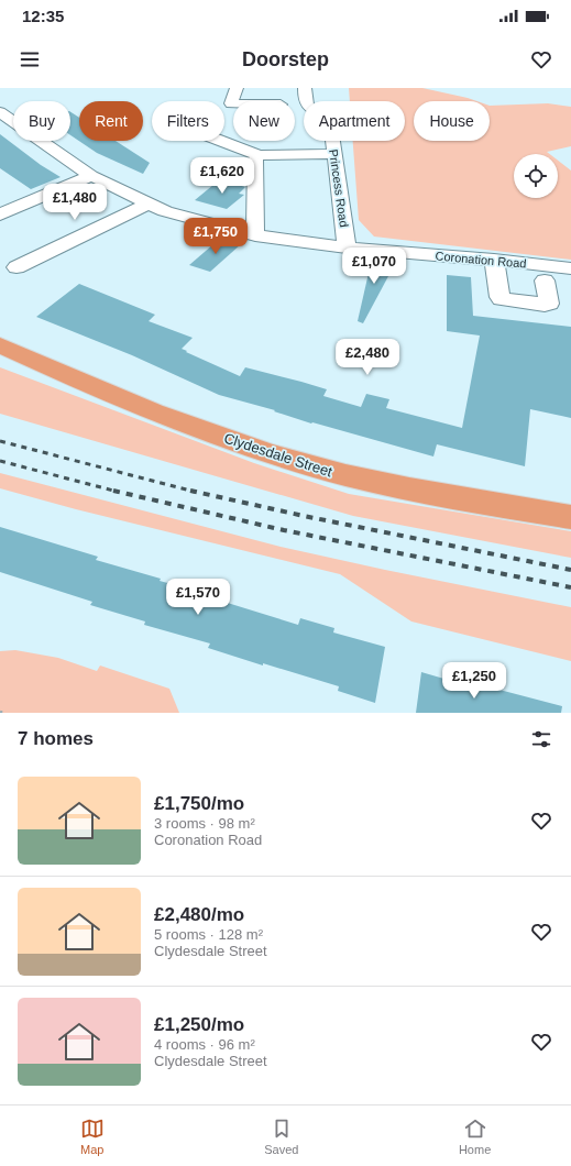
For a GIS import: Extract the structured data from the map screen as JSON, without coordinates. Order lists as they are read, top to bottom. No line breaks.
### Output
{"streets":{"main road":["Clydesdale Street"],"street":["Princess Road","Coronation Road"]},"crossings":[["Princess Road","Coronation Road"]],"page":{"status":"12:35","header":"Doorstep","chip":["Buy","Rent","Filters","New","Apartment","House"],"price":["£1,620","£1,480","£1,750","£1,070","£2,480","£1,570","£1,250"],"heading":"7 homes","list":[{"name":"£1,750/mo","note":"3 rooms · 98 m² · Coronation Road"},{"name":"£2,480/mo","note":"5 rooms · 128 m² · Clydesdale Street"},{"name":"£1,250/mo","note":"4 rooms · 96 m² · Clydesdale Street"}],"tabs":["Map","Saved","Home"]}}
